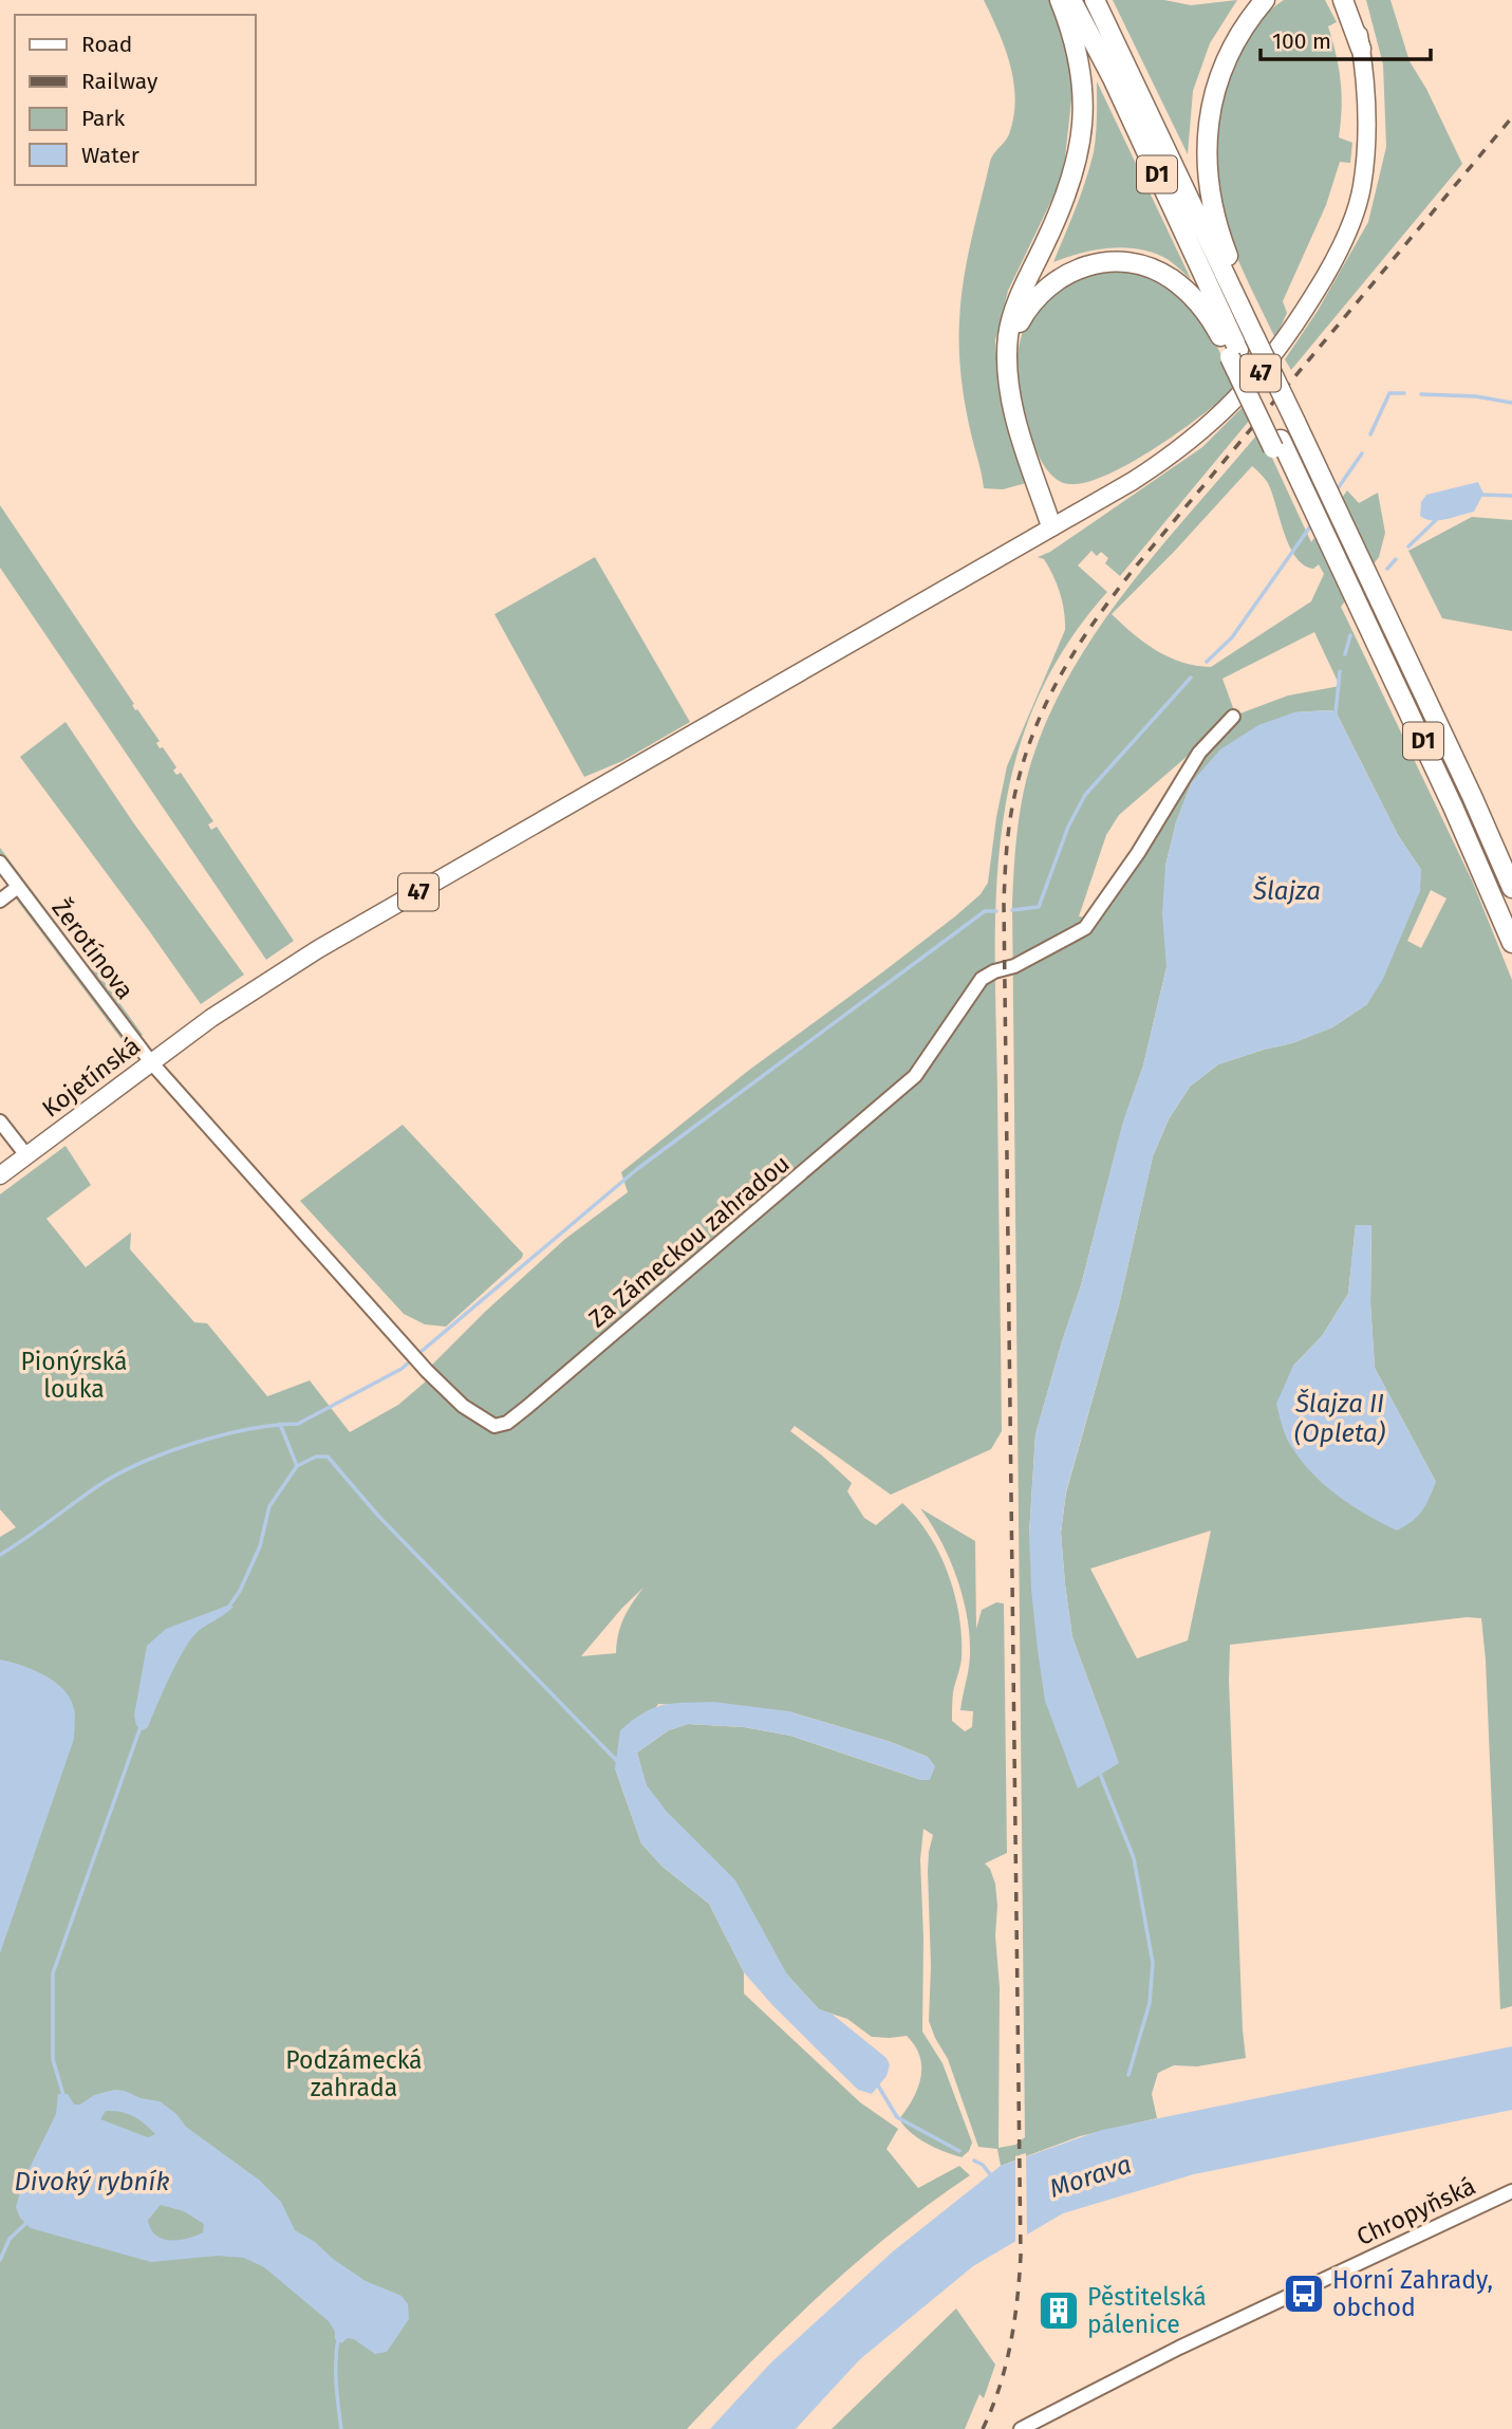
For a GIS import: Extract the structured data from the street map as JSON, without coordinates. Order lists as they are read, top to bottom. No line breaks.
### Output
{"streets":{"highway":["D1"],"main road":["47","Kojetínská"],"street":["Žerotínova","Za Zámeckou zahradou","Chropyňská"]},"crossings":[["47","Kojetínská"],["Žerotínova","Kojetínská"],["Žerotínova","Za Zámeckou zahradou"],["Kojetínská","Za Zámeckou zahradou"]],"water":["Šlajza","Šlajza II (Opleta)","Morava","Divoký rybník"],"parks":["Pionýrská louka","Podzámecká zahrada"],"places":{"bus stop":["Horní Zahrady, obchod"],"building":["Pěstitelská pálenice"]},"legend":["Road","Railway","Park","Water"],"scale_bar":"100 m"}
